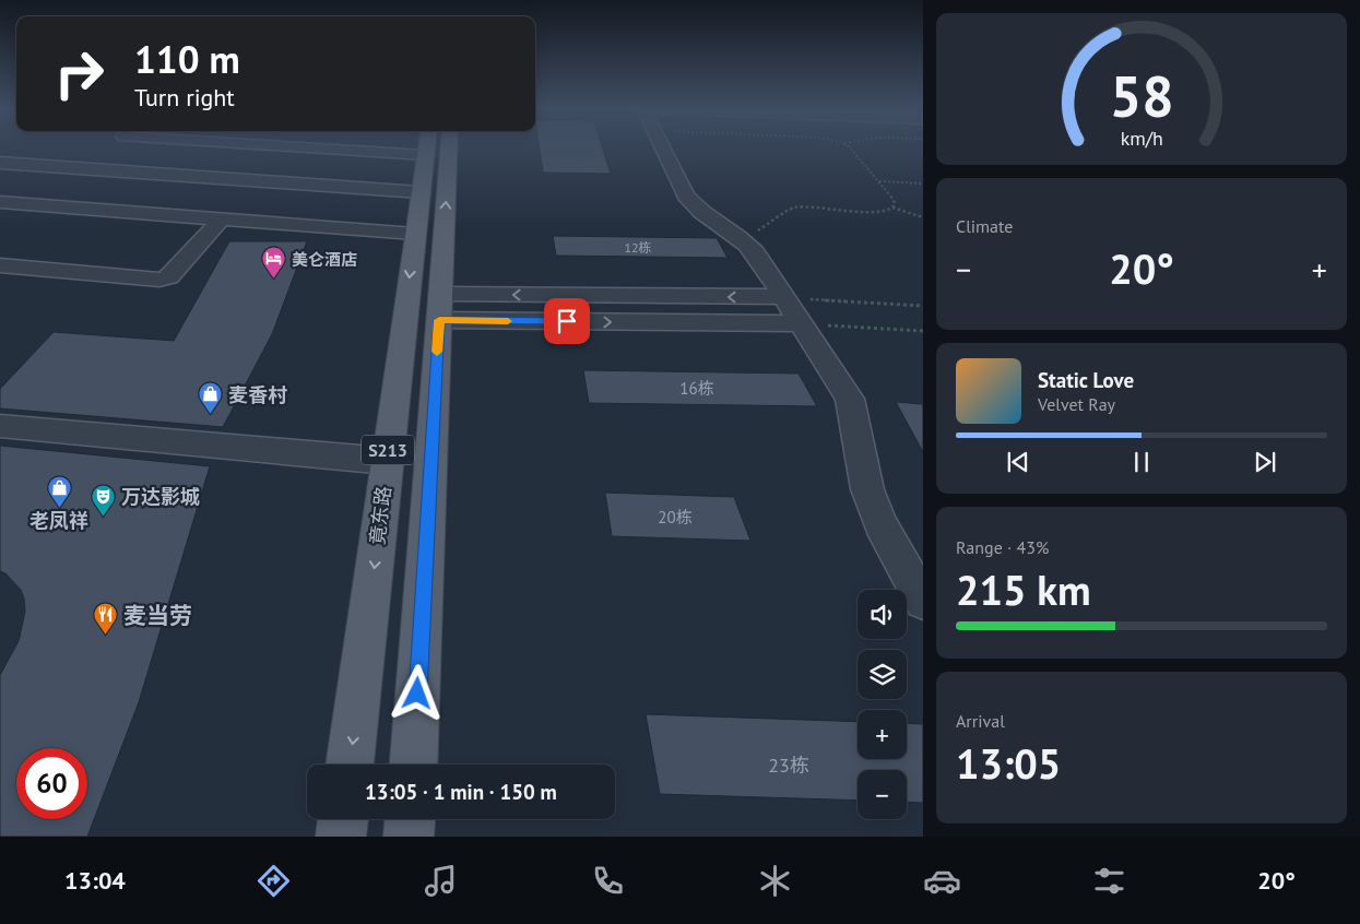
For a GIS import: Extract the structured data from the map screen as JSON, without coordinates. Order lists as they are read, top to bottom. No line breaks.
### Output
{"streets":{"main road":["S213","竟东路"]},"places":{"hotel":["美仑酒店"],"shop":["麦香村","老凤祥"],"theatre":["万达影城"],"restaurant":["麦当劳"]},"house_numbers":["12栋","16栋","20栋","23栋"],"page":{"turn":["110 m","Turn right"],"tile":["Climate",["Range · 43%","215 km"],["Arrival","13:05"]],"heat":["−","20°","+"],"song":["Static Love","Velvet Ray"],"map_buttons":["+","−"],"limit":"60","trip":"13:05 · 1 min · 150 m","tabs":["13:04","20°"],"gauge":["58","km/h"]}}
